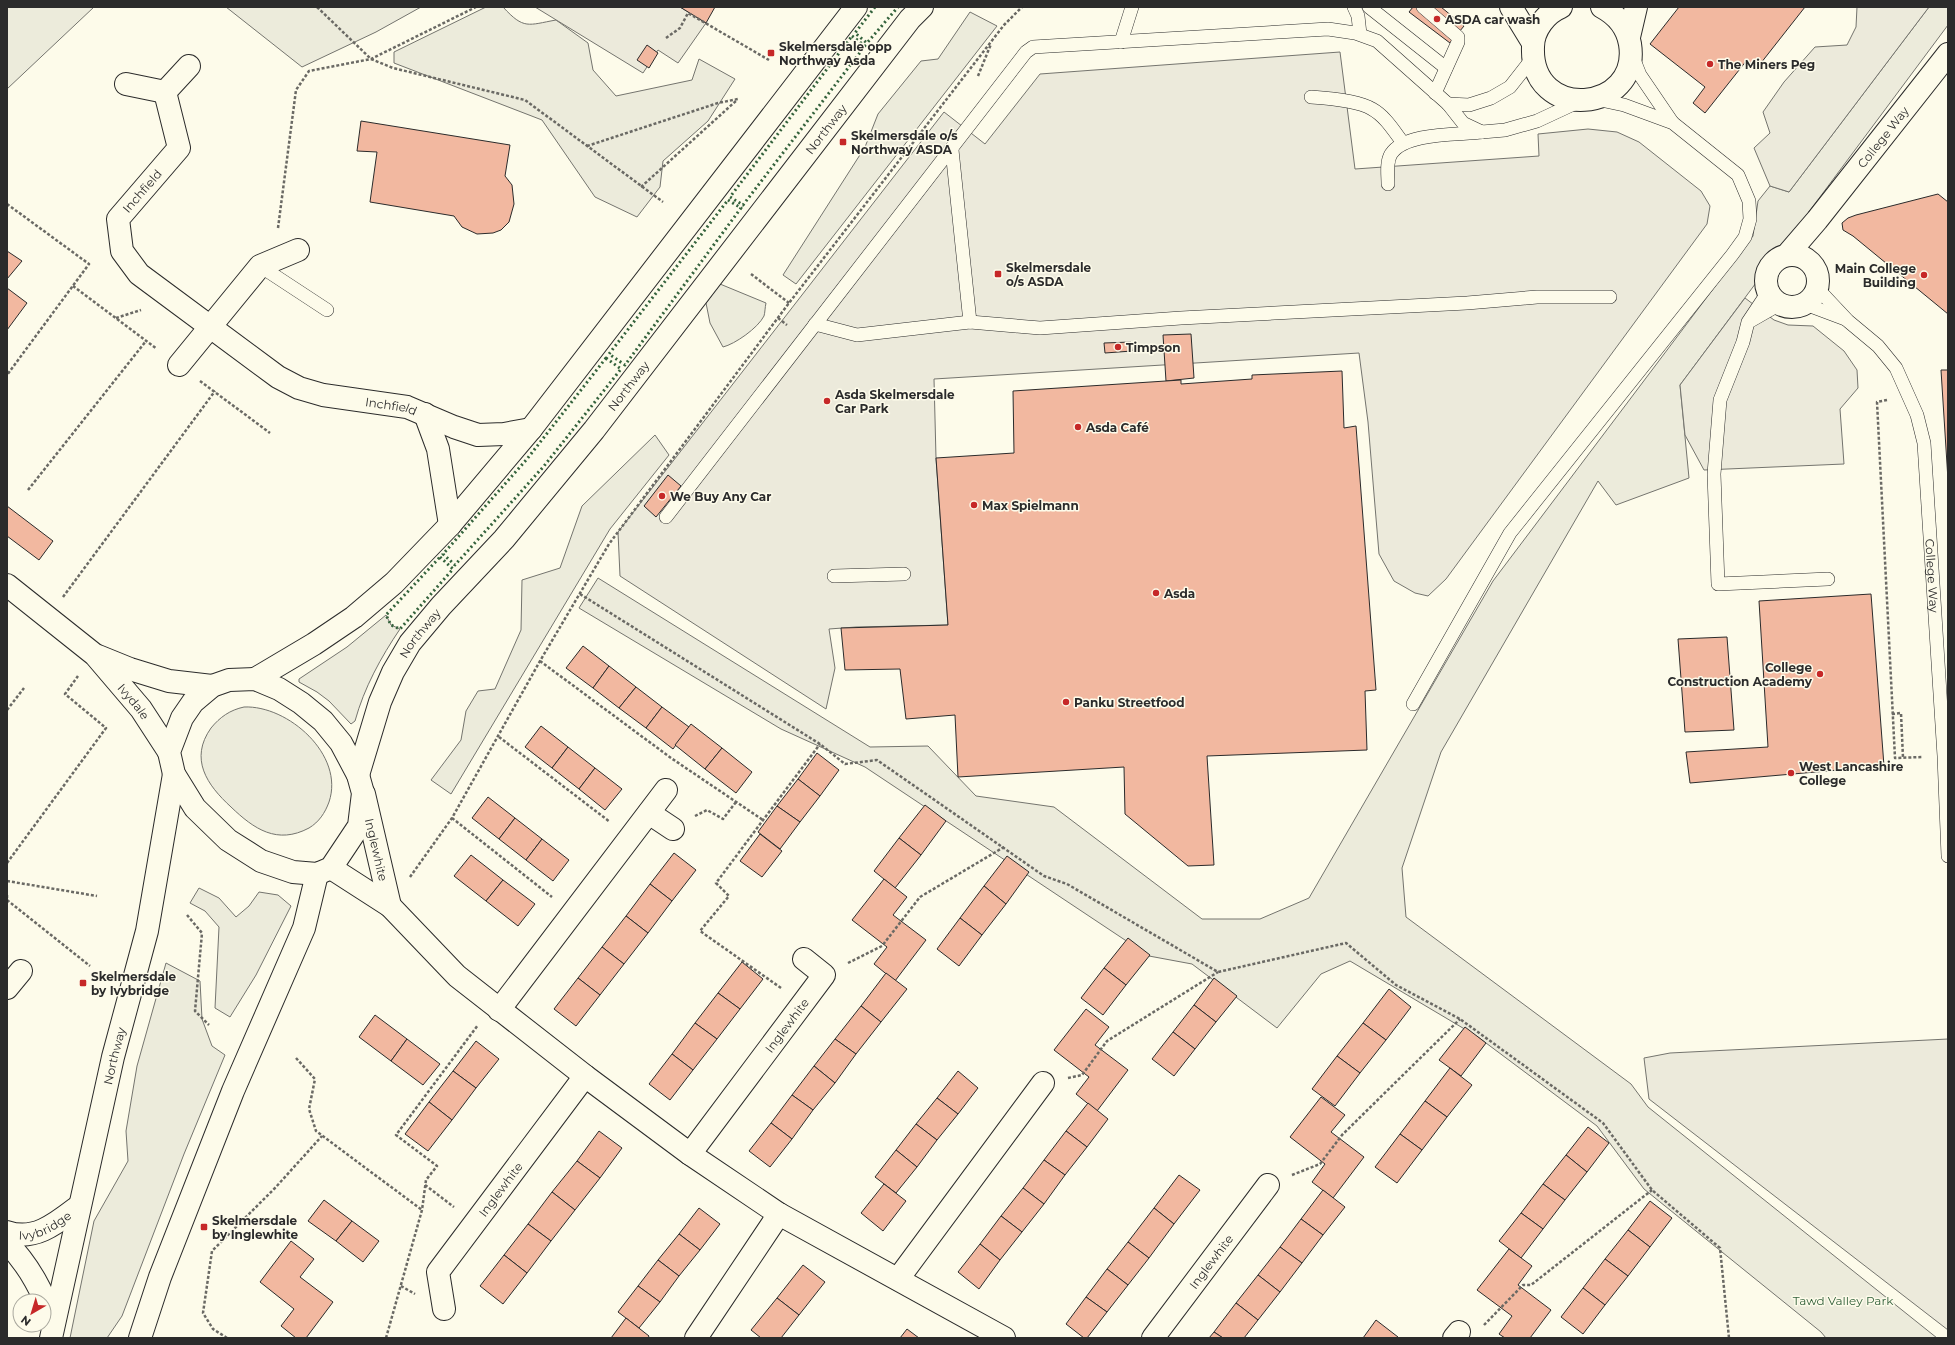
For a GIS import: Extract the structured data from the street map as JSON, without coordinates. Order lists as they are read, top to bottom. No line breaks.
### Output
{"streets":{"street":["Northway","College Way","Inchfield","Ivydale","Inglewhite","Ivybridge"]},"crossings":[["Northway","Inglewhite"],["Northway","Ivybridge"]],"parks":["Tawd Valley Park"],"places":{"other":["ASDA car wash","The Miners Peg","Main College Building","Timpson","Asda Skelmersdale Car Park","Asda Café","We Buy Any Car","Max Spielmann","Asda","College Construction Academy","Panku Streetfood","West Lancashire College"],"transit":["Skelmersdale opp Northway Asda","Skelmersdale o/s Northway ASDA","Skelmersdale o/s ASDA","Skelmersdale by Ivybridge","Skelmersdale by Inglewhite"]},"north":"bottom left"}
